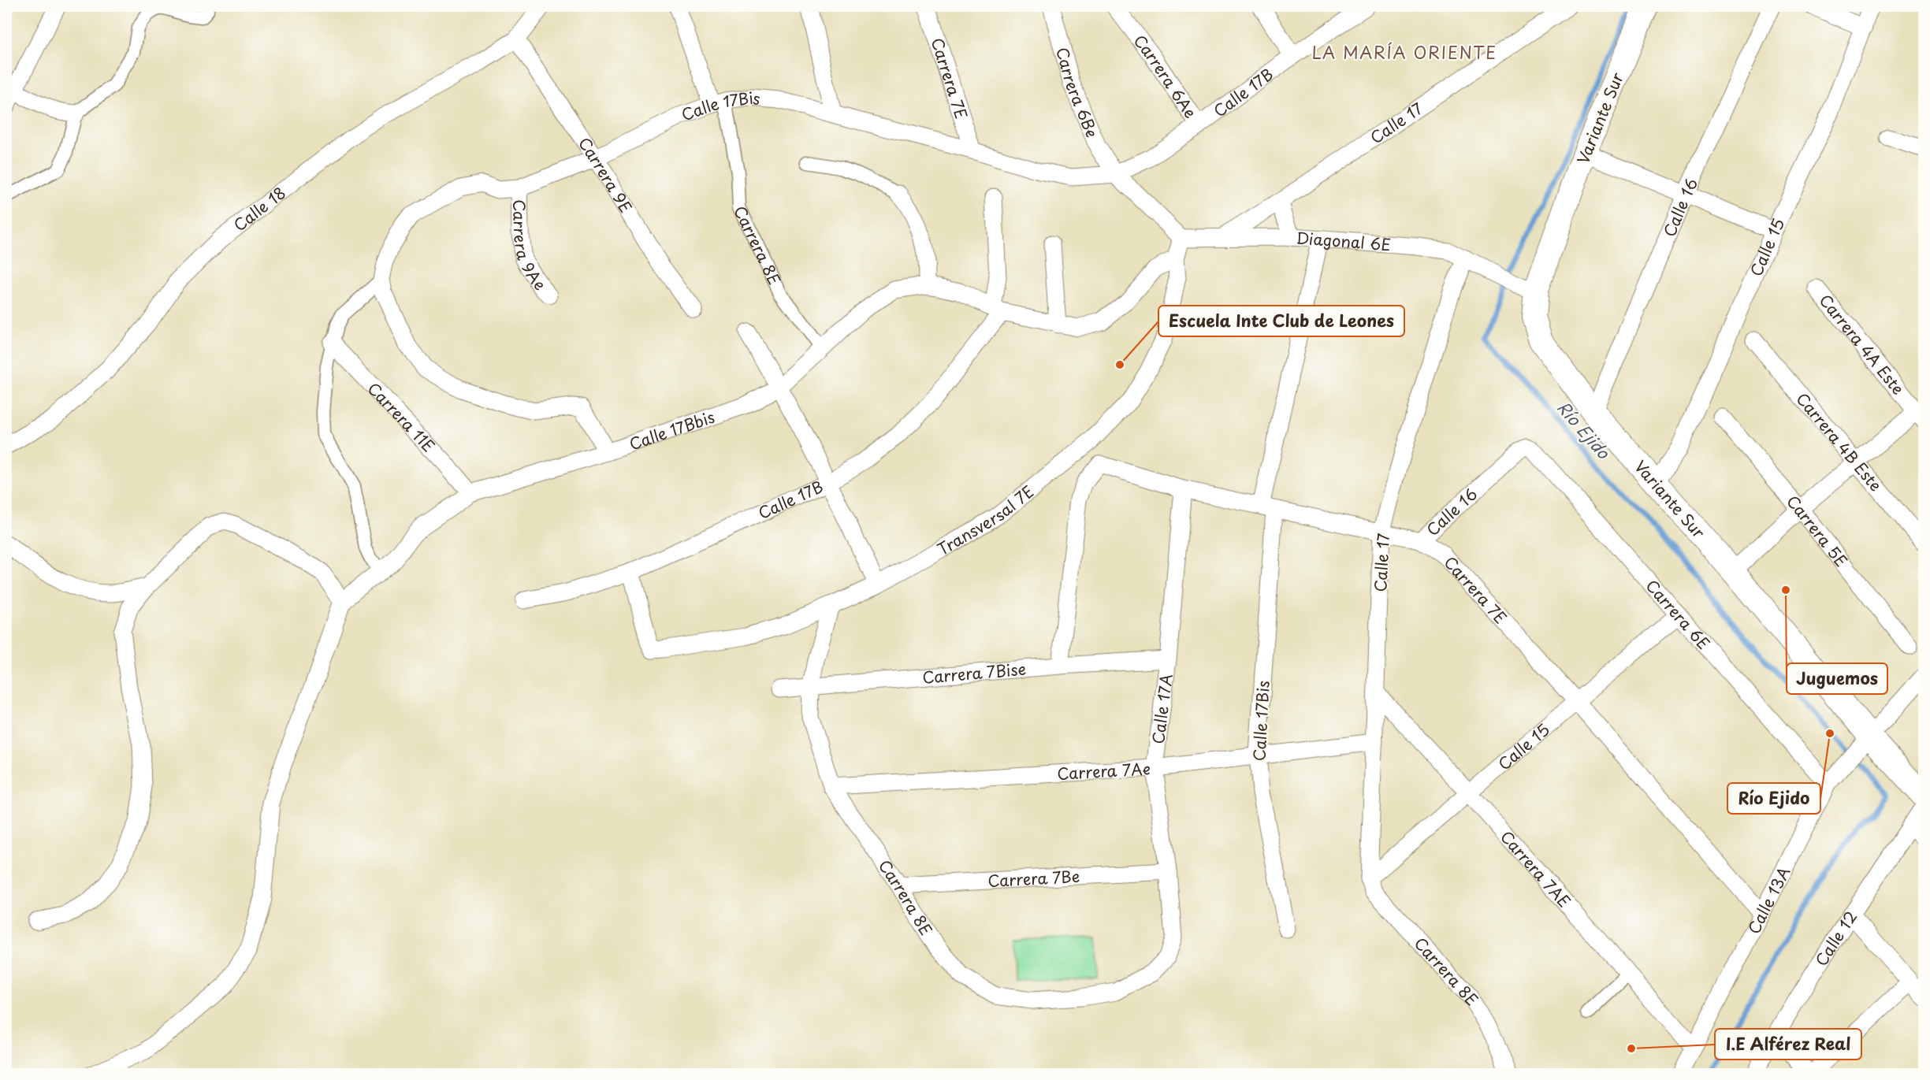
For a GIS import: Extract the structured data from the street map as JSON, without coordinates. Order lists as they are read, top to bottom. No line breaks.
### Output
{"streets":{"main road":["Variante Sur"],"street":["Carrera 6Ae","Carrera 7E","Carrera 6Be","Calle 17B","Calle 17Bis","Calle 17","Carrera 9E","Calle 16","Calle 18","Diagonal 6E","Carrera 9Ae","Carrera 8E","Calle 15","Carrera 4A Este","Carrera 11E","Calle 17Bbis","Carrera 4B Este","Transversal 7E","Carrera 5E","Carrera 6E","Carrera 7Bise","Calle 17A","Carrera 7Ae","Carrera 7AE","Carrera 7Be","Calle 13A","Calle 12"]},"crossings":[["Carrera 6Ae","Calle 17B"],["Carrera 7E","Calle 17Bis"],["Carrera 7E","Calle 17"],["Carrera 7E","Calle 16"],["Carrera 7E","Calle 15"],["Carrera 7E","Calle 17A"],["Carrera 7E","Calle 13A"],["Carrera 6Be","Calle 17B"],["Carrera 6Be","Calle 17Bis"],["Carrera 6Be","Diagonal 6E"],["Carrera 6Be","Transversal 7E"],["Calle 17B","Calle 17Bis"],["Calle 17B","Calle 17Bbis"],["Calle 17B","Transversal 7E"],["Calle 17Bis","Carrera 9E"],["Calle 17Bis","Diagonal 6E"],["Calle 17Bis","Carrera 9Ae"],["Calle 17Bis","Carrera 8E"],["Calle 17Bis","Carrera 7Ae"],["Variante Sur","Calle 16"],["Variante Sur","Diagonal 6E"],["Variante Sur","Calle 15"],["Variante Sur","Calle 13A"],["Calle 17","Diagonal 6E"],["Calle 17","Carrera 8E"],["Calle 17","Calle 15"],["Calle 17","Carrera 7Ae"],["Calle 17","Carrera 7AE"],["Carrera 9E","Calle 18"],["Calle 16","Carrera 6E"],["Diagonal 6E","Transversal 7E"],["Carrera 8E","Calle 15"],["Carrera 8E","Calle 17Bbis"],["Carrera 8E","Transversal 7E"],["Carrera 8E","Carrera 7Bise"],["Carrera 8E","Calle 17A"],["Carrera 8E","Carrera 7Ae"],["Carrera 8E","Carrera 7Be"],["Calle 15","Carrera 6E"],["Calle 15","Carrera 7AE"],["Carrera 11E","Calle 17Bbis"],["Calle 17Bbis","Transversal 7E"],["Carrera 6E","Calle 13A"],["Carrera 7Bise","Calle 17A"],["Calle 17A","Carrera 7Ae"],["Calle 17A","Carrera 7Be"],["Carrera 7AE","Calle 13A"]],"districts":["LA MARÍA ORIENTE"],"water":["Río Ejido"],"places":["Escuela Inte Club de Leones","Juguemos","Río Ejido","I.E Alférez Real"]}
